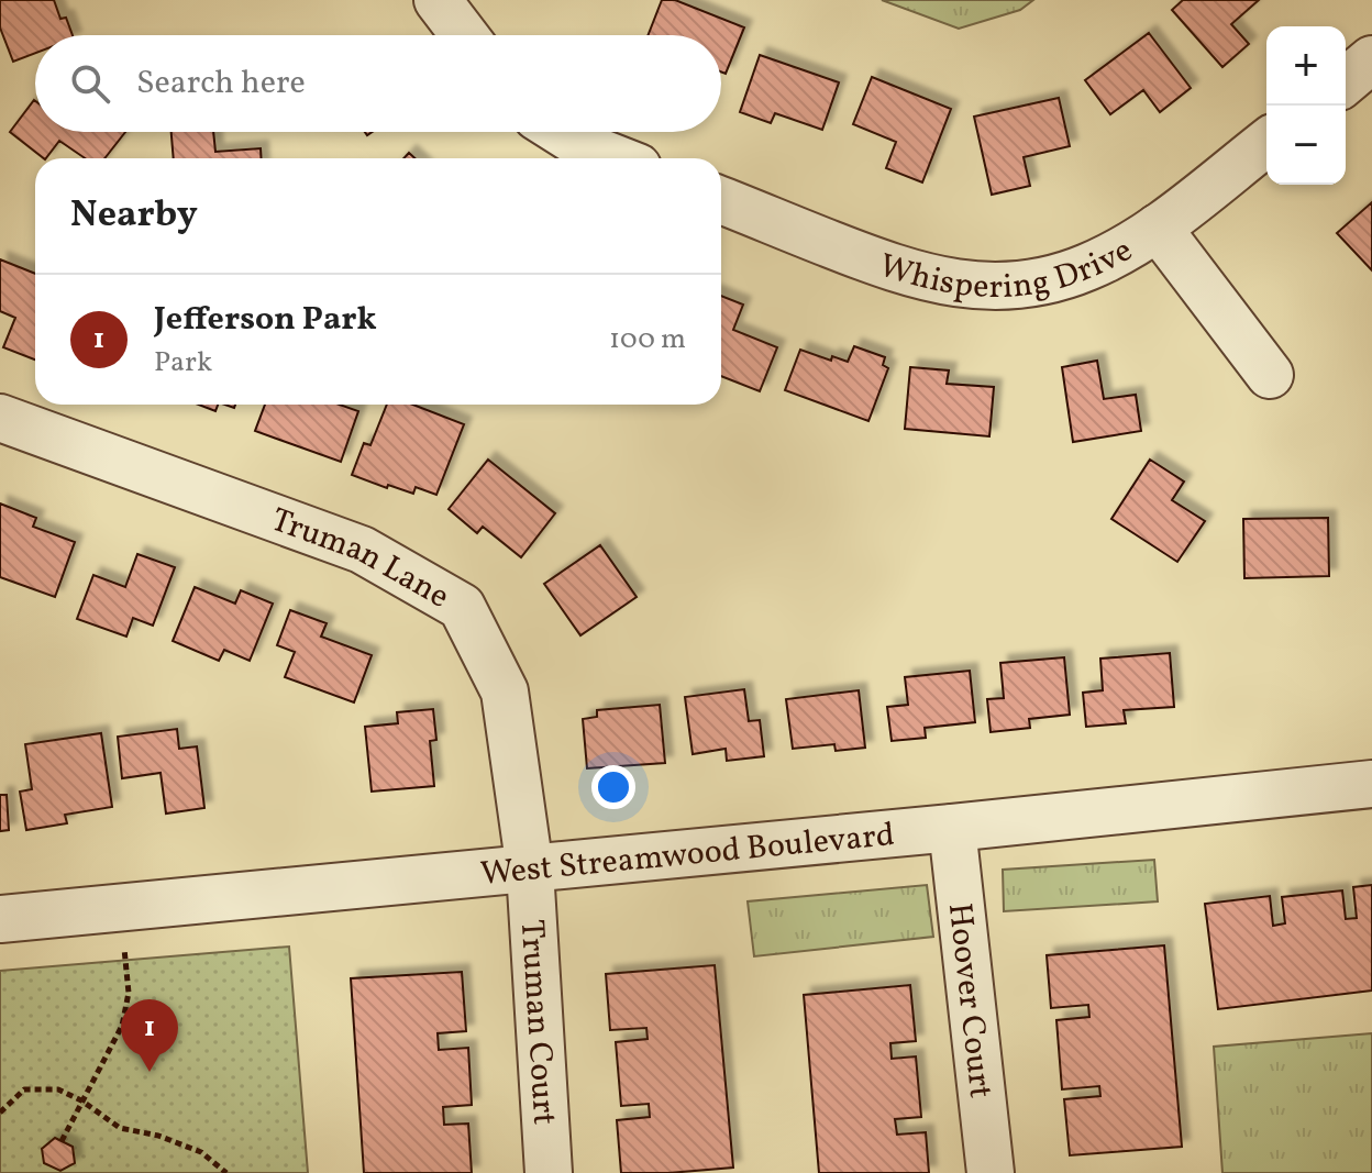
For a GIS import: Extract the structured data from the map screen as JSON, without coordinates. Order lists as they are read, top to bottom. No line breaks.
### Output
{"streets":{"street":["Whispering Drive","Truman Lane","West Streamwood Boulevard","Hoover Court","Truman Court"]},"crossings":[["Truman Lane","West Streamwood Boulevard"],["Truman Lane","Truman Court"],["West Streamwood Boulevard","Hoover Court"],["West Streamwood Boulevard","Truman Court"]],"page":{"map_buttons":["+","−"],"search":"Search here","heading":"Nearby","list":[{"mark":"1","name":"Jefferson Park","note":"Park","value":"100 m"}],"pins":"1"}}
